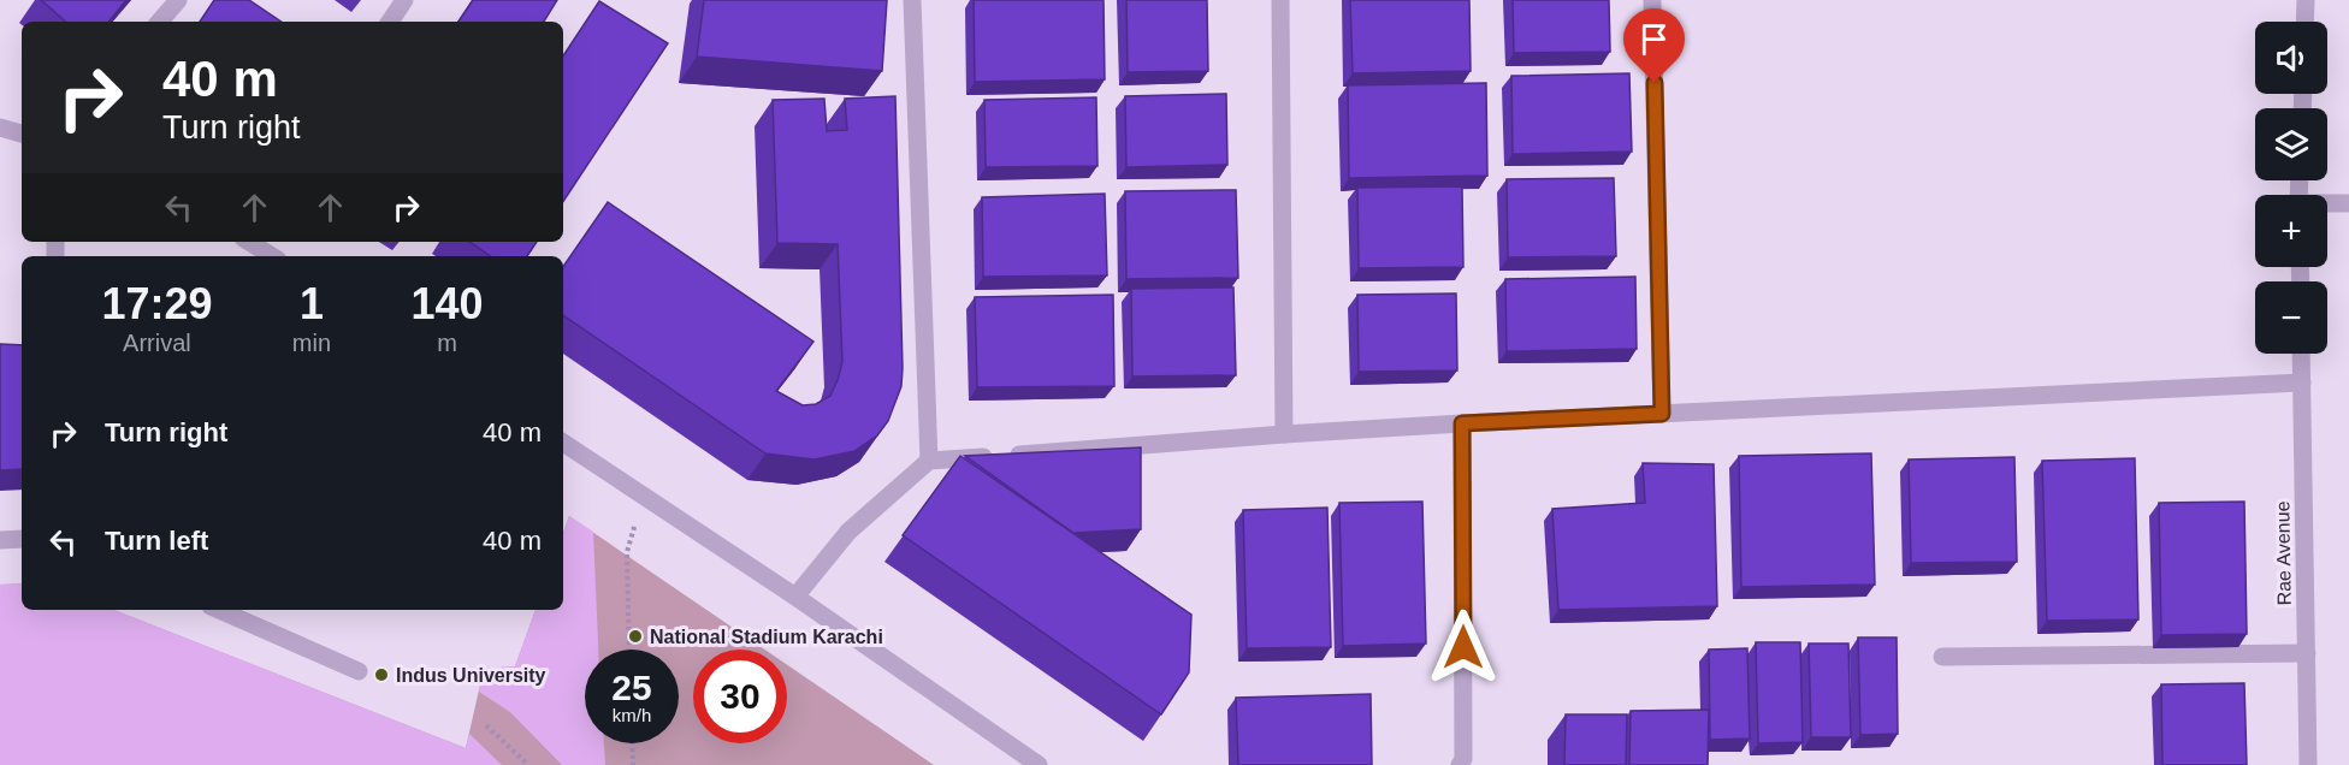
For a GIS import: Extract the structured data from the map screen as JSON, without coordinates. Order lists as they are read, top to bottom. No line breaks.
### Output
{"streets":{"street":["Rae Avenue"]},"places":["National Stadium Karachi","Indus University"],"page":{"map_buttons":["+","−"],"turn":["40 m","Turn right"],"eta":["17:29","Arrival","1","min","140","m"],"list":[{"name":"Turn right","value":"40 m"},{"name":"Turn left","value":"40 m"}],"speed":"25 km/h","limit":"30"}}
